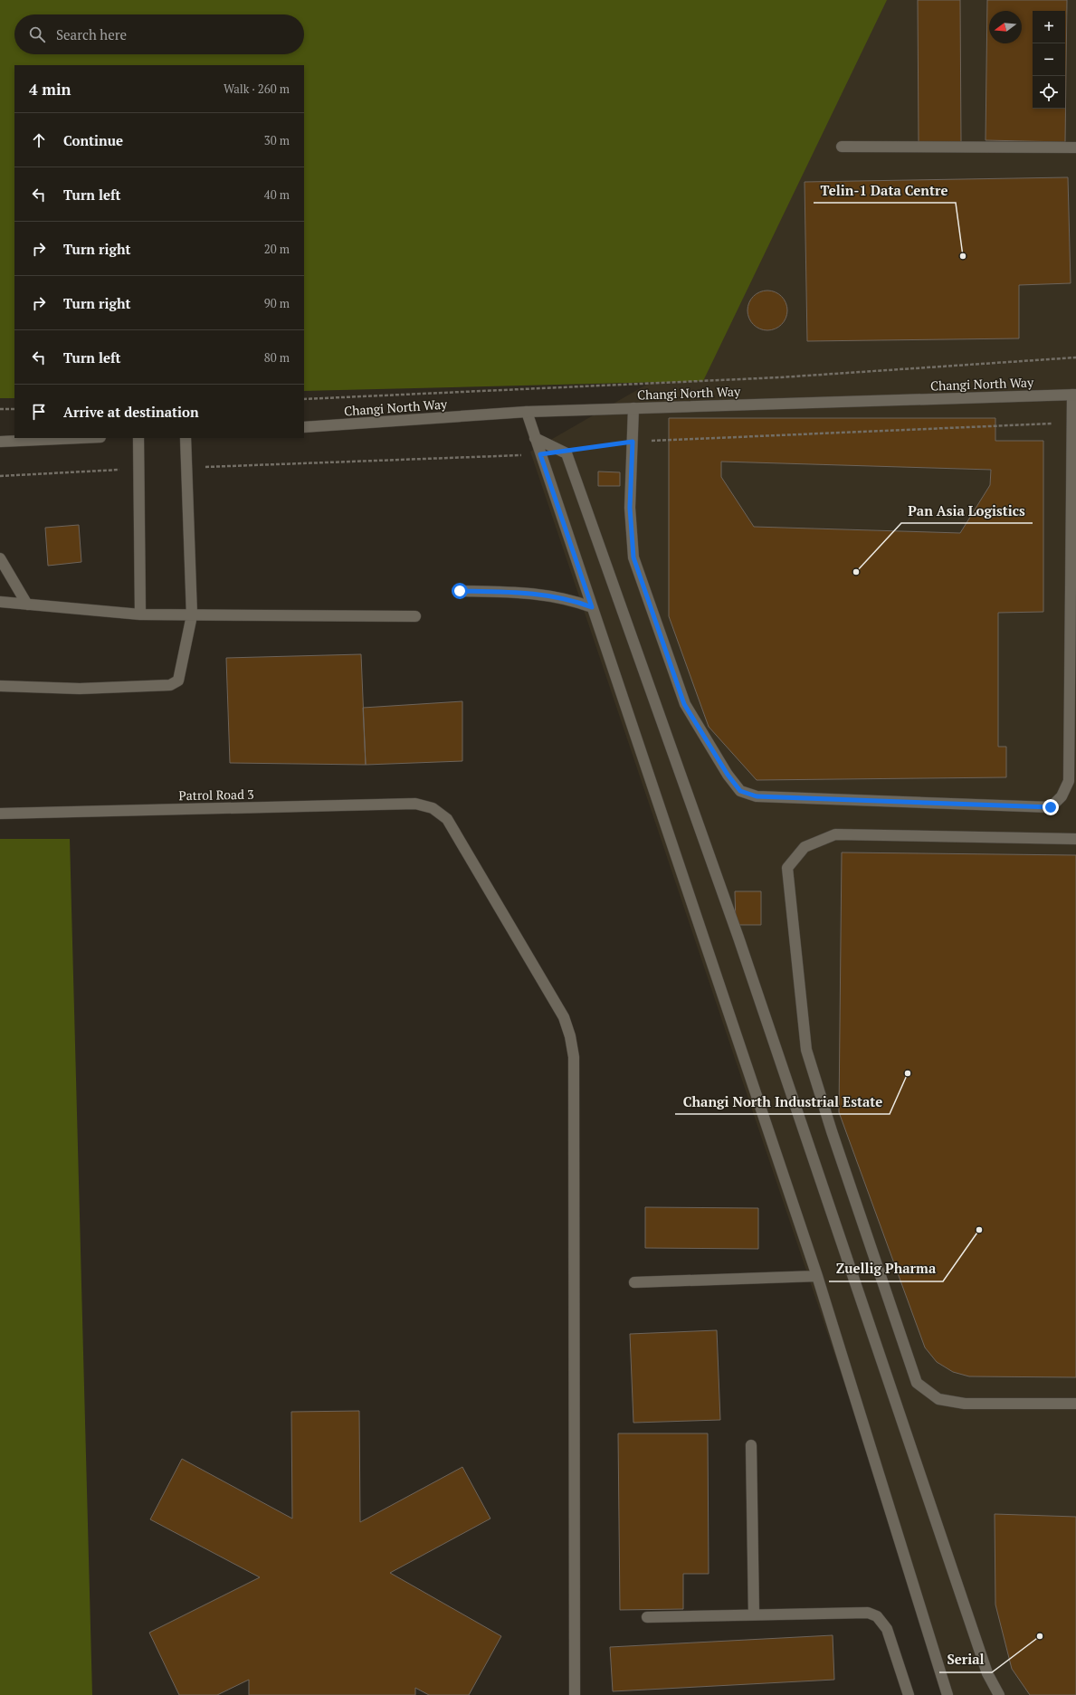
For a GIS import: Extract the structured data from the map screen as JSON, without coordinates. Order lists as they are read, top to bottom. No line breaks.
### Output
{"streets":{"street":["Changi North Way","Patrol Road 3"]},"places":["Telin-1 Data Centre","Pan Asia Logistics","Changi North Industrial Estate","Zuellig Pharma","Serial"],"north":"left","page":{"map_buttons":["+","−"],"search":"Search here","heading":["4 min","Walk · 260 m"],"list":[["Continue","30 m"],["Turn left","40 m"],["Turn right","20 m"],["Turn right","90 m"],["Turn left","80 m"],"Arrive at destination"]}}
